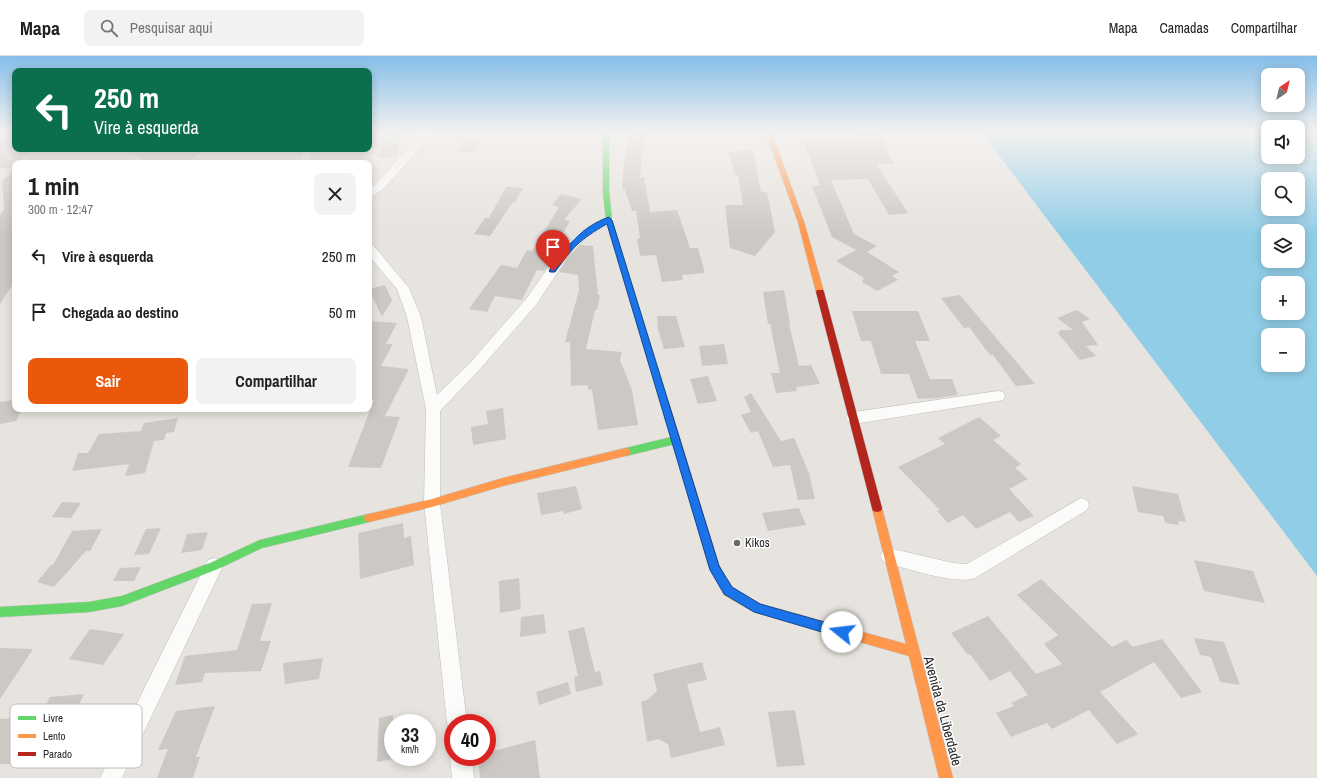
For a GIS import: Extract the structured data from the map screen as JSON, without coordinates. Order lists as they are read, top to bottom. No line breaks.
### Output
{"streets":{"street":["Avenida da Liberdade"]},"places":["Kikos"],"legend":["Livre","Lento","Parado"],"north":"top right","page":{"header":"Mapa","search":"Pesquisar aqui","nav":["Mapa","Camadas","Compartilhar"],"map_buttons":["+","−"],"turn":["250 m","Vire à esquerda"],"heading":["1 min","300 m · 12:47"],"list":[{"name":"Vire à esquerda","value":"250 m"},{"name":"Chegada ao destino","value":"50 m"}],"buttons":["Sair","Compartilhar"],"speed":"33 km/h","limit":"40"}}
